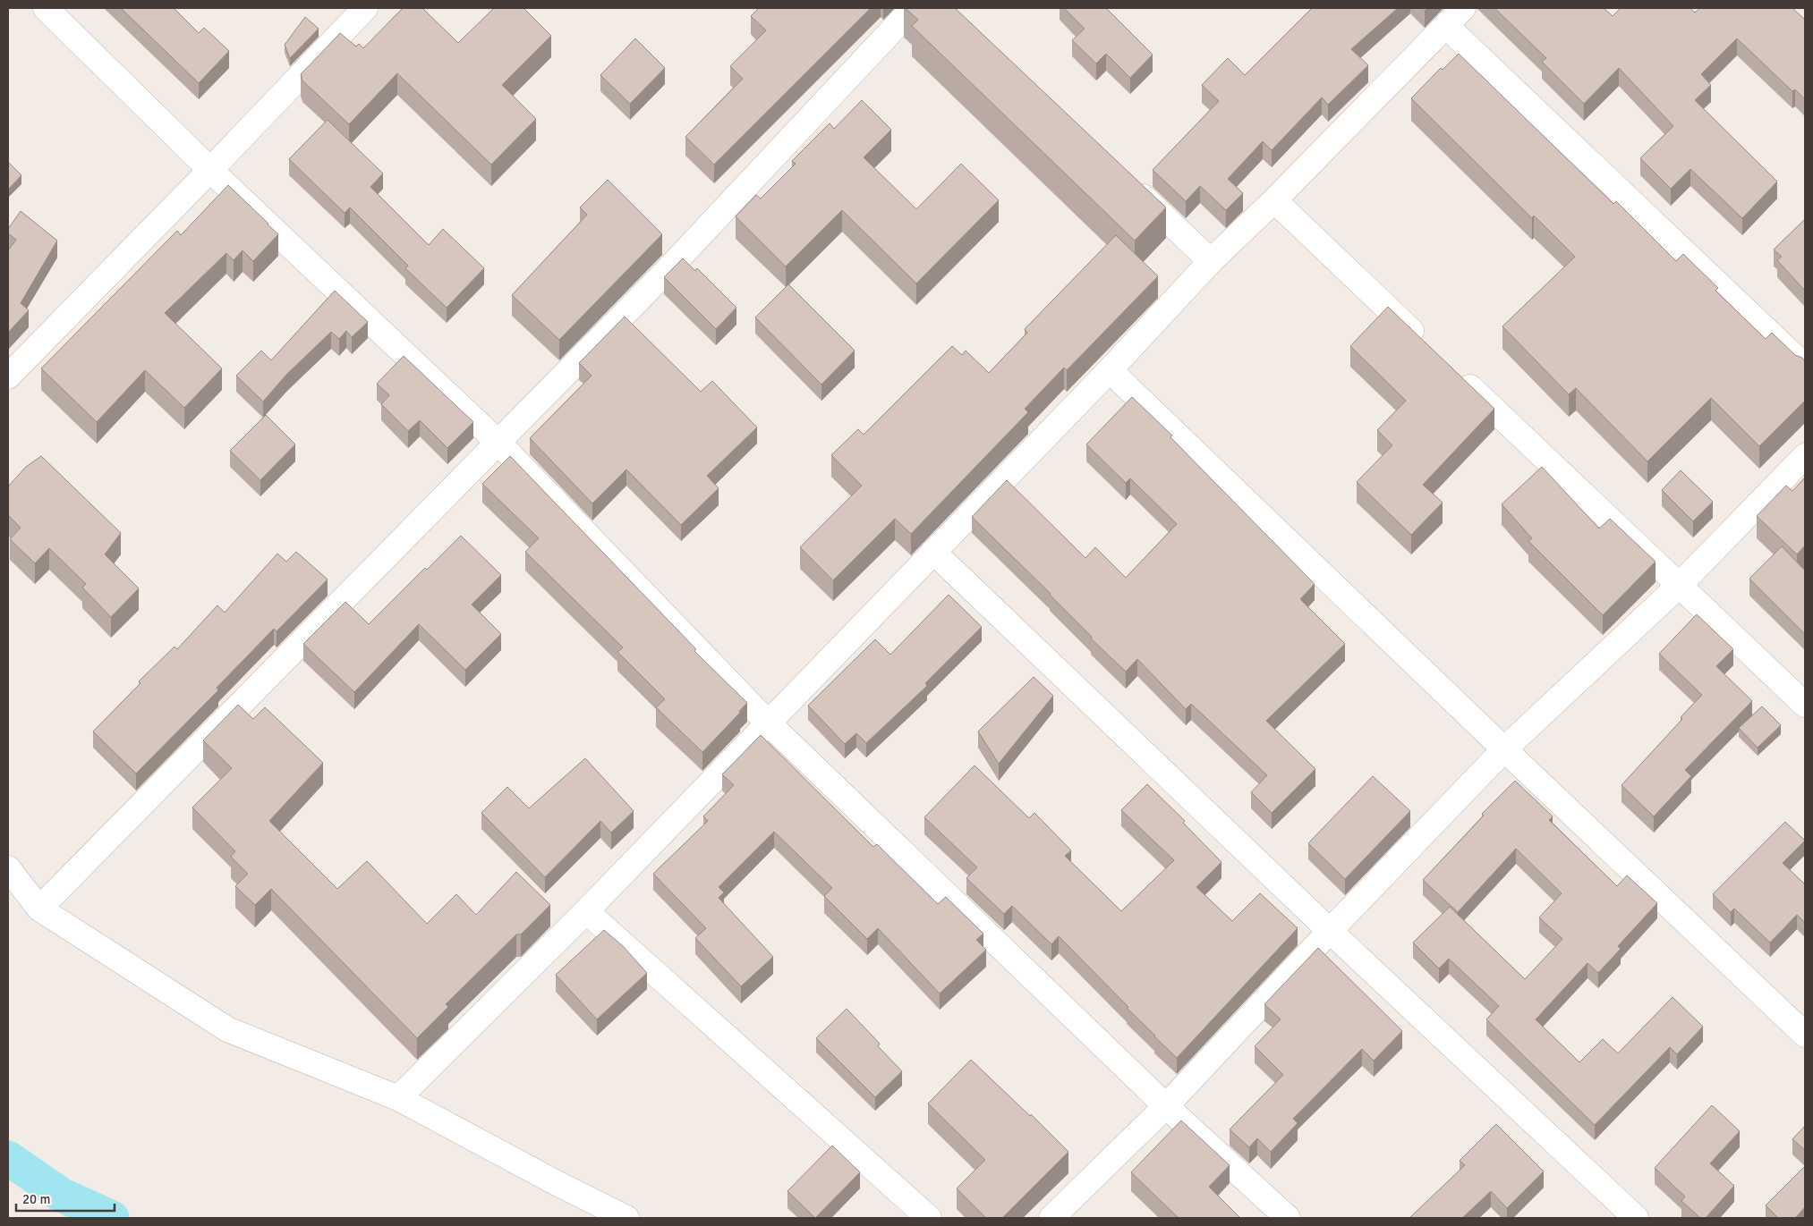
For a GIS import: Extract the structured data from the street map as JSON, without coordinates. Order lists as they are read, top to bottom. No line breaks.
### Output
{"scale_bar":"20 m"}
